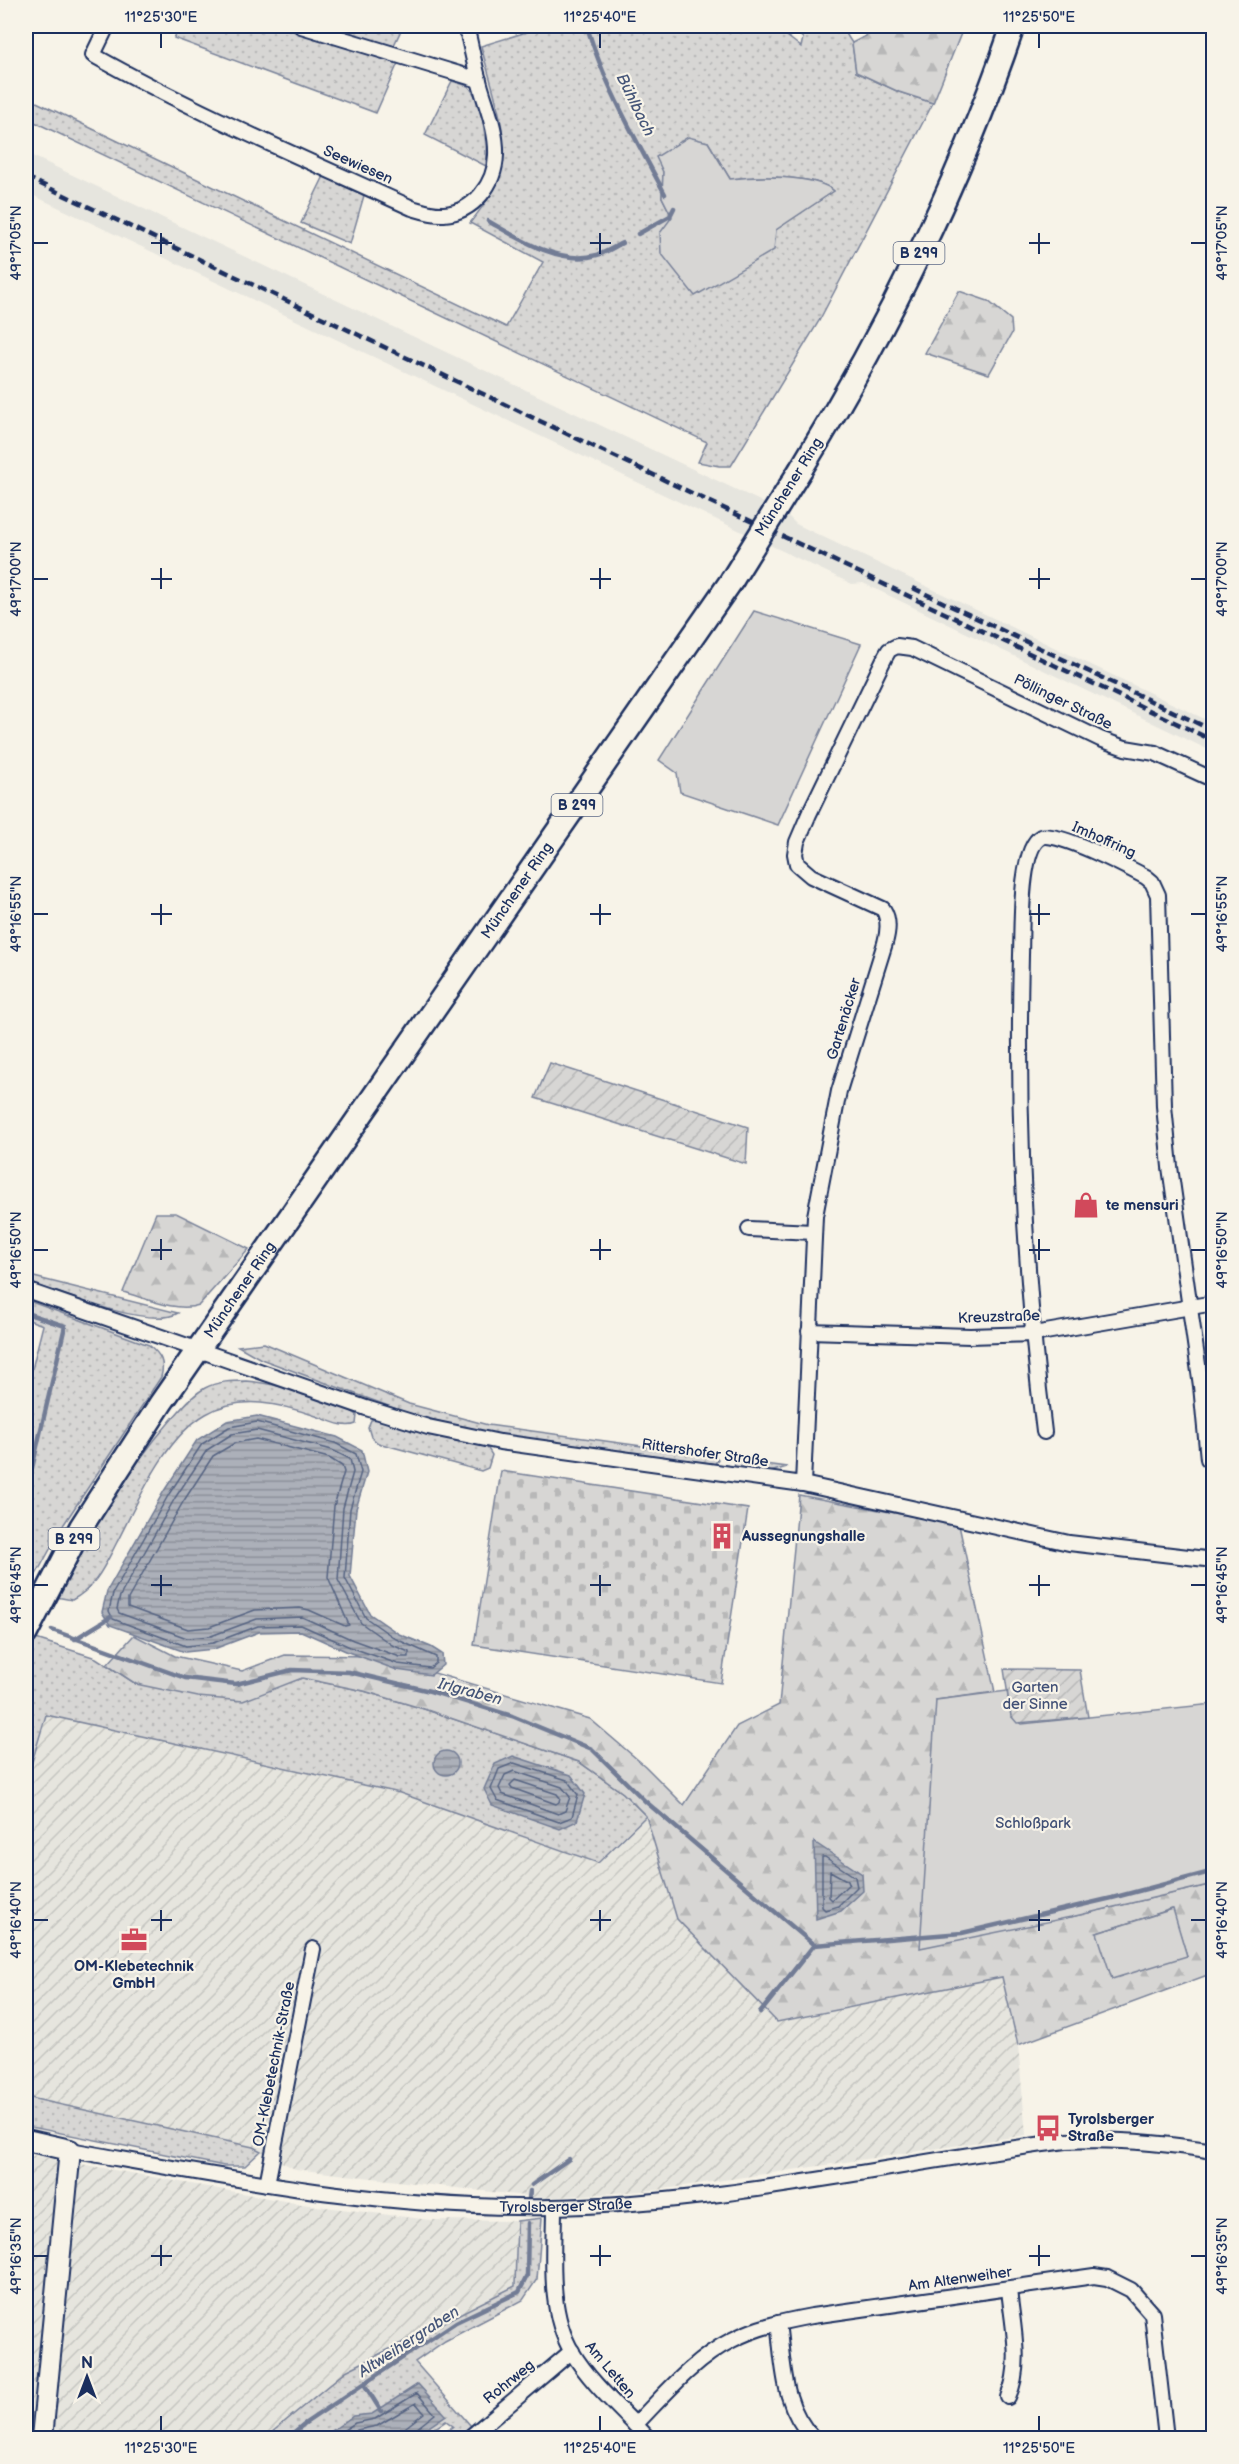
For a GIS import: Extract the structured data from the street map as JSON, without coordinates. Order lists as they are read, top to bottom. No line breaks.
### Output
{"streets":{"main road":["B 299","Münchener Ring"],"street":["Seewiesen","Pöllinger Straße","Imhoffring","Gartenäcker","Kreuzstraße","Rittershofer Straße","OM-Klebetechnik-Straße","Tyrolsberger Straße","Am Altenweiher","Am Letten","Rohrweg"]},"crossings":[["Münchener Ring","Rittershofer Straße"],["Pöllinger Straße","Gartenäcker"],["Imhoffring","Kreuzstraße"],["Gartenäcker","Kreuzstraße"],["Gartenäcker","Rittershofer Straße"],["OM-Klebetechnik-Straße","Tyrolsberger Straße"],["Tyrolsberger Straße","Am Letten"],["Am Altenweiher","Am Letten"],["Am Letten","Rohrweg"]],"water":["Bühlbach","Irlgraben","Altweihergraben"],"parks":["Garten der Sinne","Schloßpark"],"places":{"shop":["te mensuri"],"building":["Aussegnungshalle"],"office":["OM-Klebetechnik GmbH"],"bus stop":["Tyrolsberger Straße"]},"north":"top","coordinates":["11°25'30\"E","11°25'40\"E","11°25'50\"E","49°17'05\"N","49°17'00\"N","49°16'55\"N","49°16'50\"N","49°16'45\"N","49°16'40\"N","49°16'35\"N"]}
